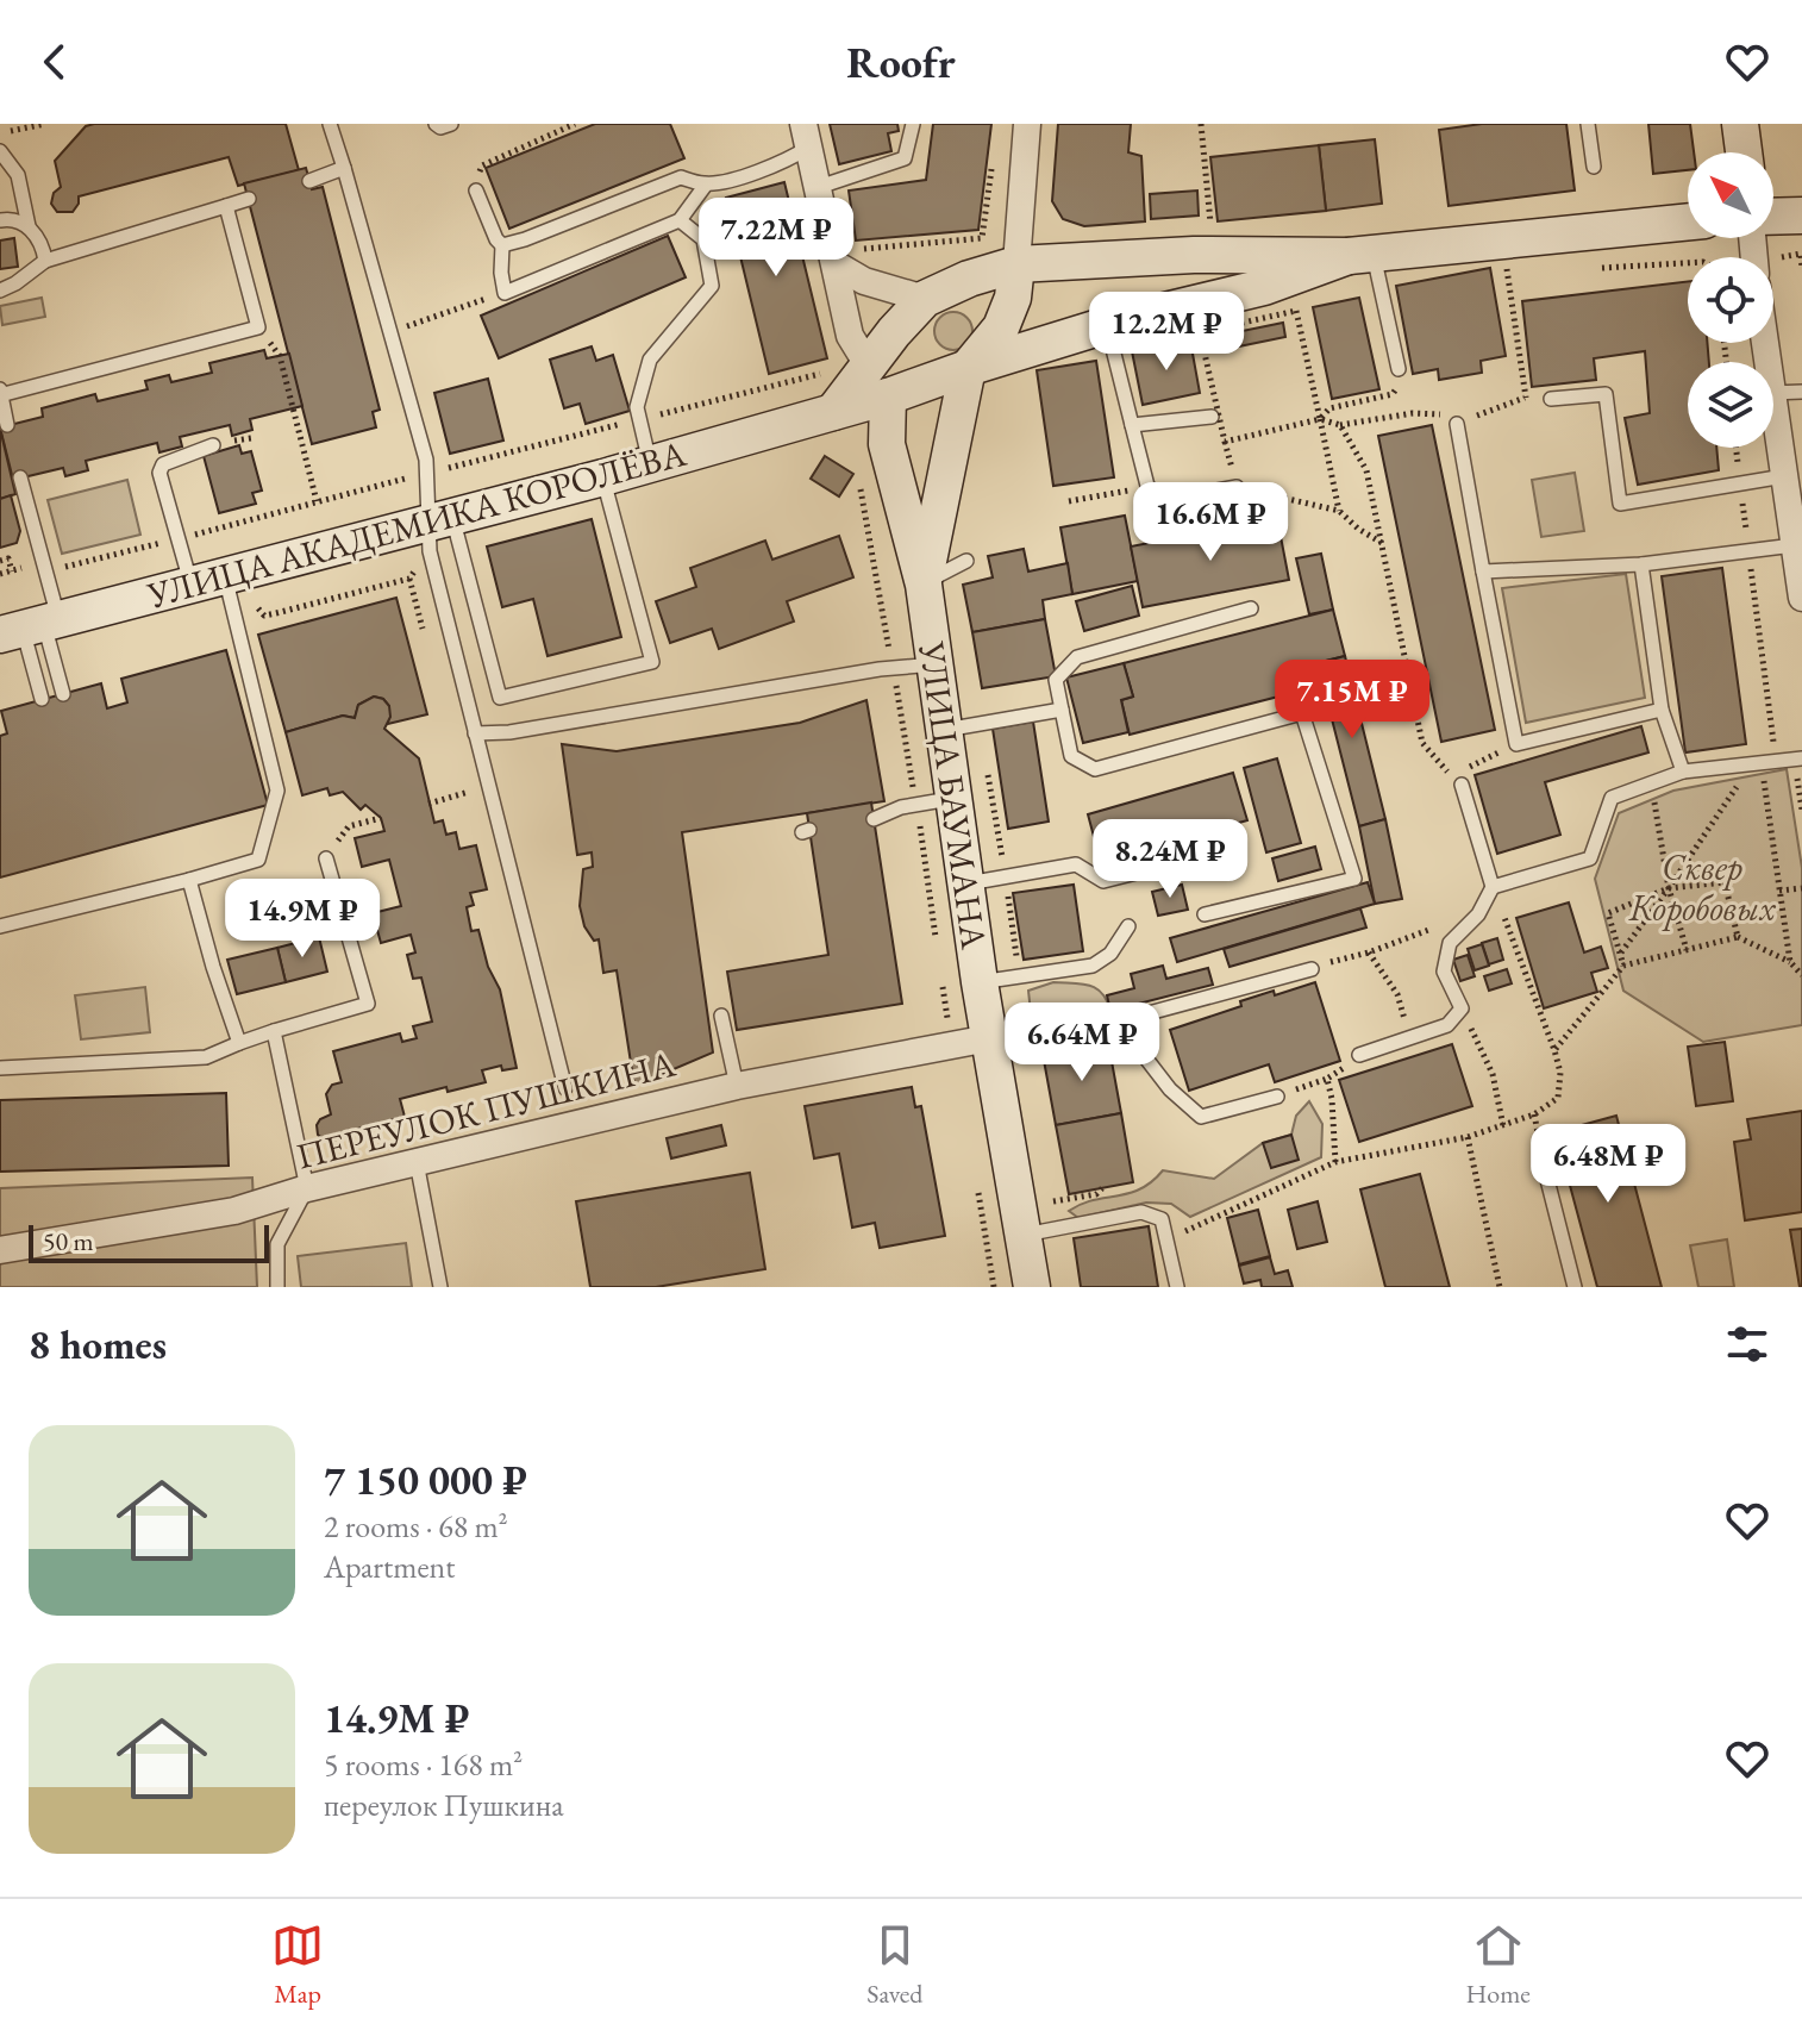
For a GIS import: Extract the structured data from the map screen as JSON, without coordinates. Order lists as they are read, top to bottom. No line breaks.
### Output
{"streets":{"street":["УЛИЦА АКАДЕМИКА КОРОЛЁВА","УЛИЦА БАУМАНА","ПЕРЕУЛОК ПУШКИНА"]},"crossings":[["УЛИЦА АКАДЕМИКА КОРОЛЁВА","УЛИЦА БАУМАНА"],["УЛИЦА БАУМАНА","ПЕРЕУЛОК ПУШКИНА"]],"parks":["Сквер Коробовых"],"scale_bar":"50 m","north":"top left","page":{"header":"Roofr","price":["7.22M ₽","12.2M ₽","16.6M ₽","7.15M ₽","8.24M ₽","14.9M ₽","6.64M ₽","6.48M ₽"],"scale":"50 m","heading":"8 homes","list":[{"name":"7 150 000 ₽","note":"2 rooms · 68 m² · Apartment"},{"name":"14.9M ₽","note":"5 rooms · 168 m² · переулок Пушкина"}],"tabs":["Map","Saved","Home"]}}
